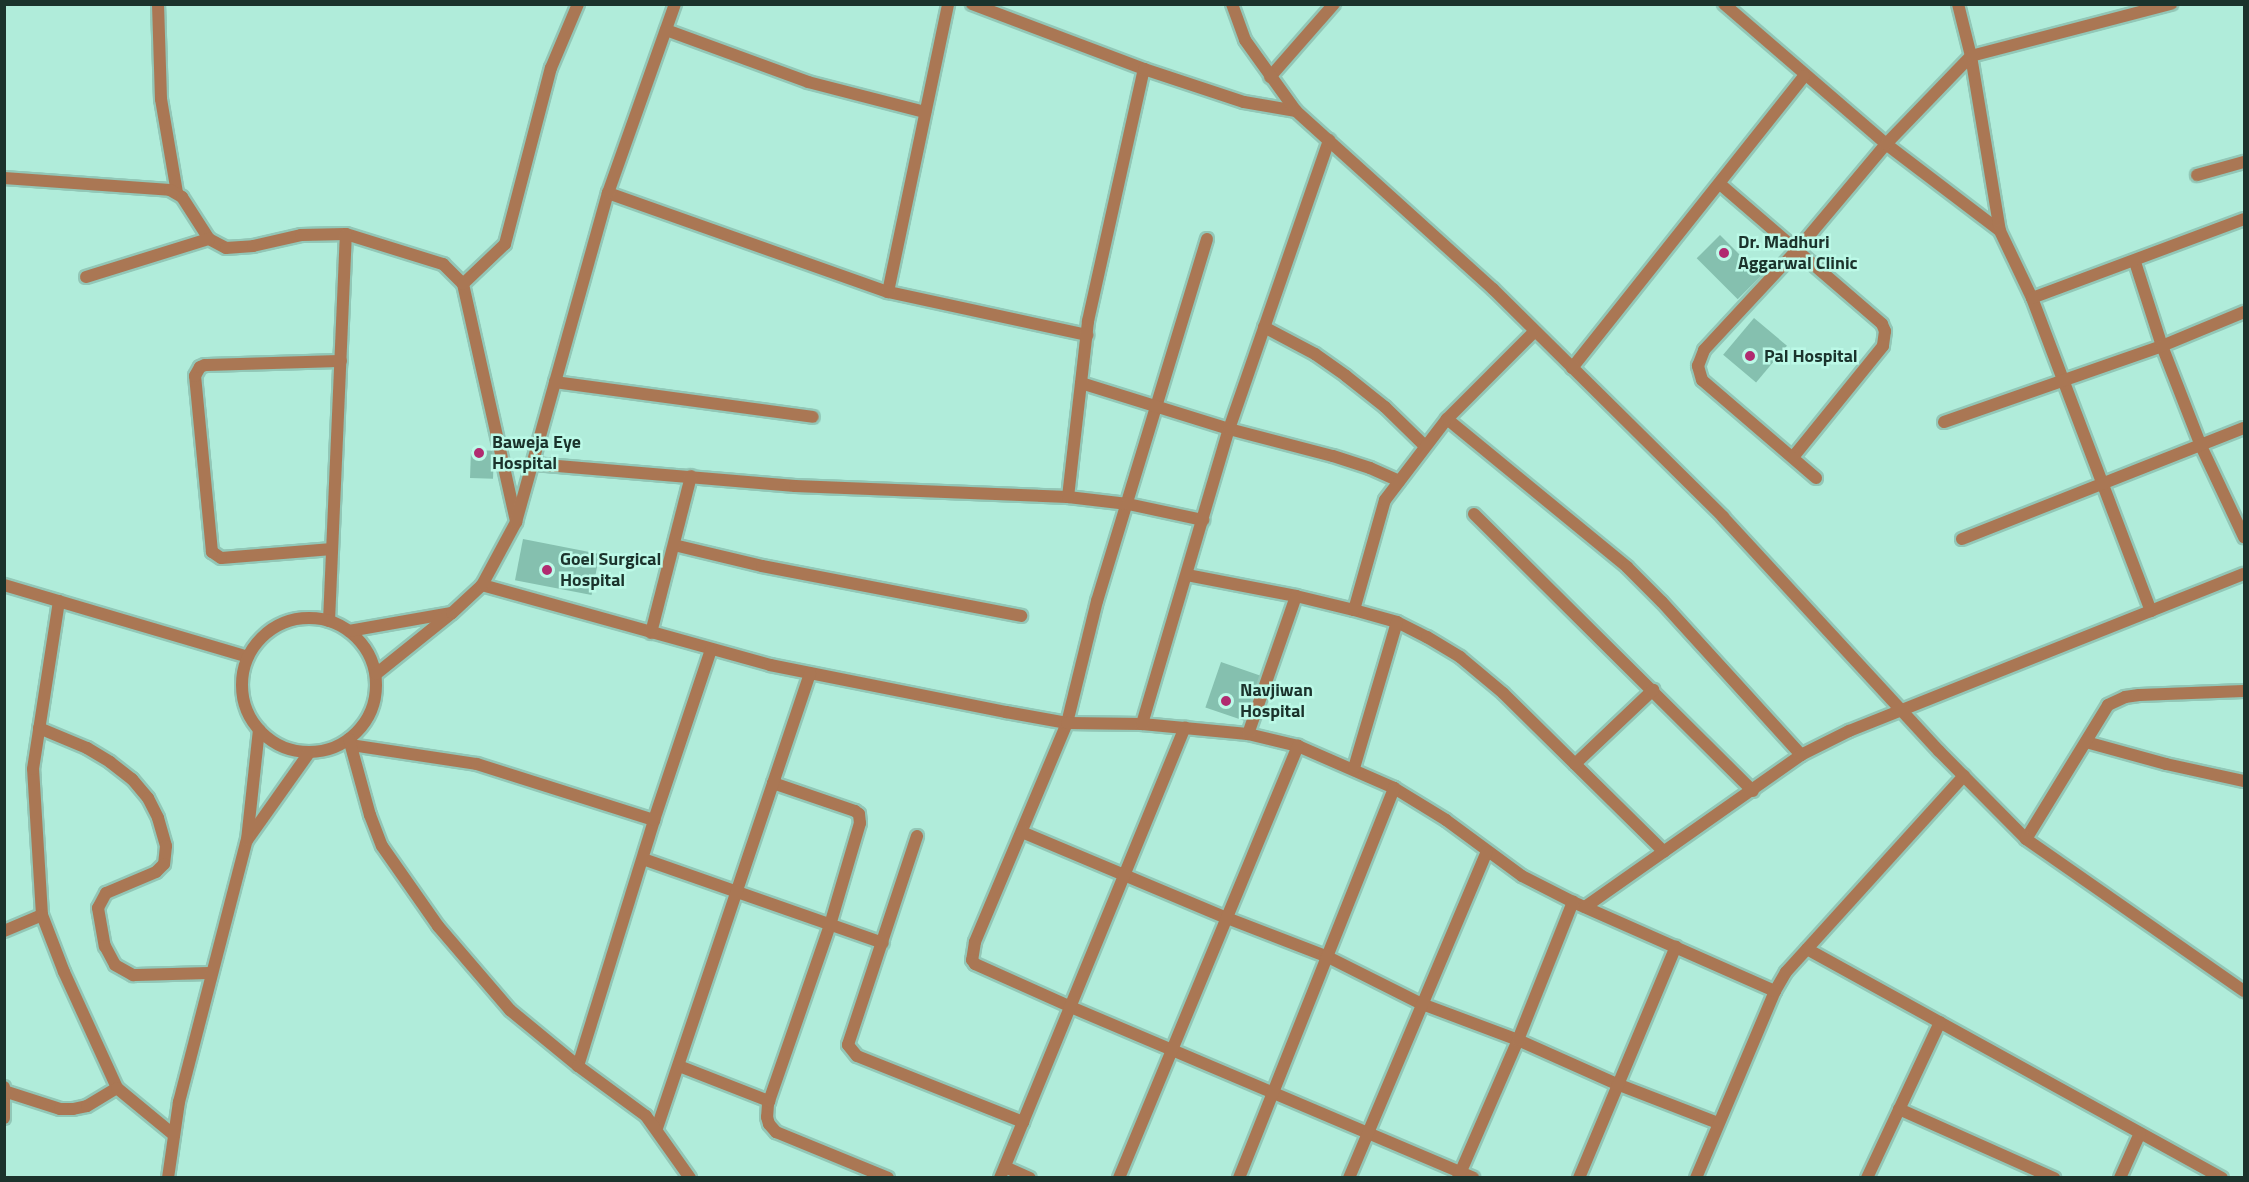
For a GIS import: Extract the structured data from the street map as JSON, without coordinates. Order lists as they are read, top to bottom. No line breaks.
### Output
{"places":["Dr. Madhuri Aggarwal Clinic","Pal Hospital","Baweja Eye Hospital","Goel Surgical Hospital","Navjiwan Hospital"]}
